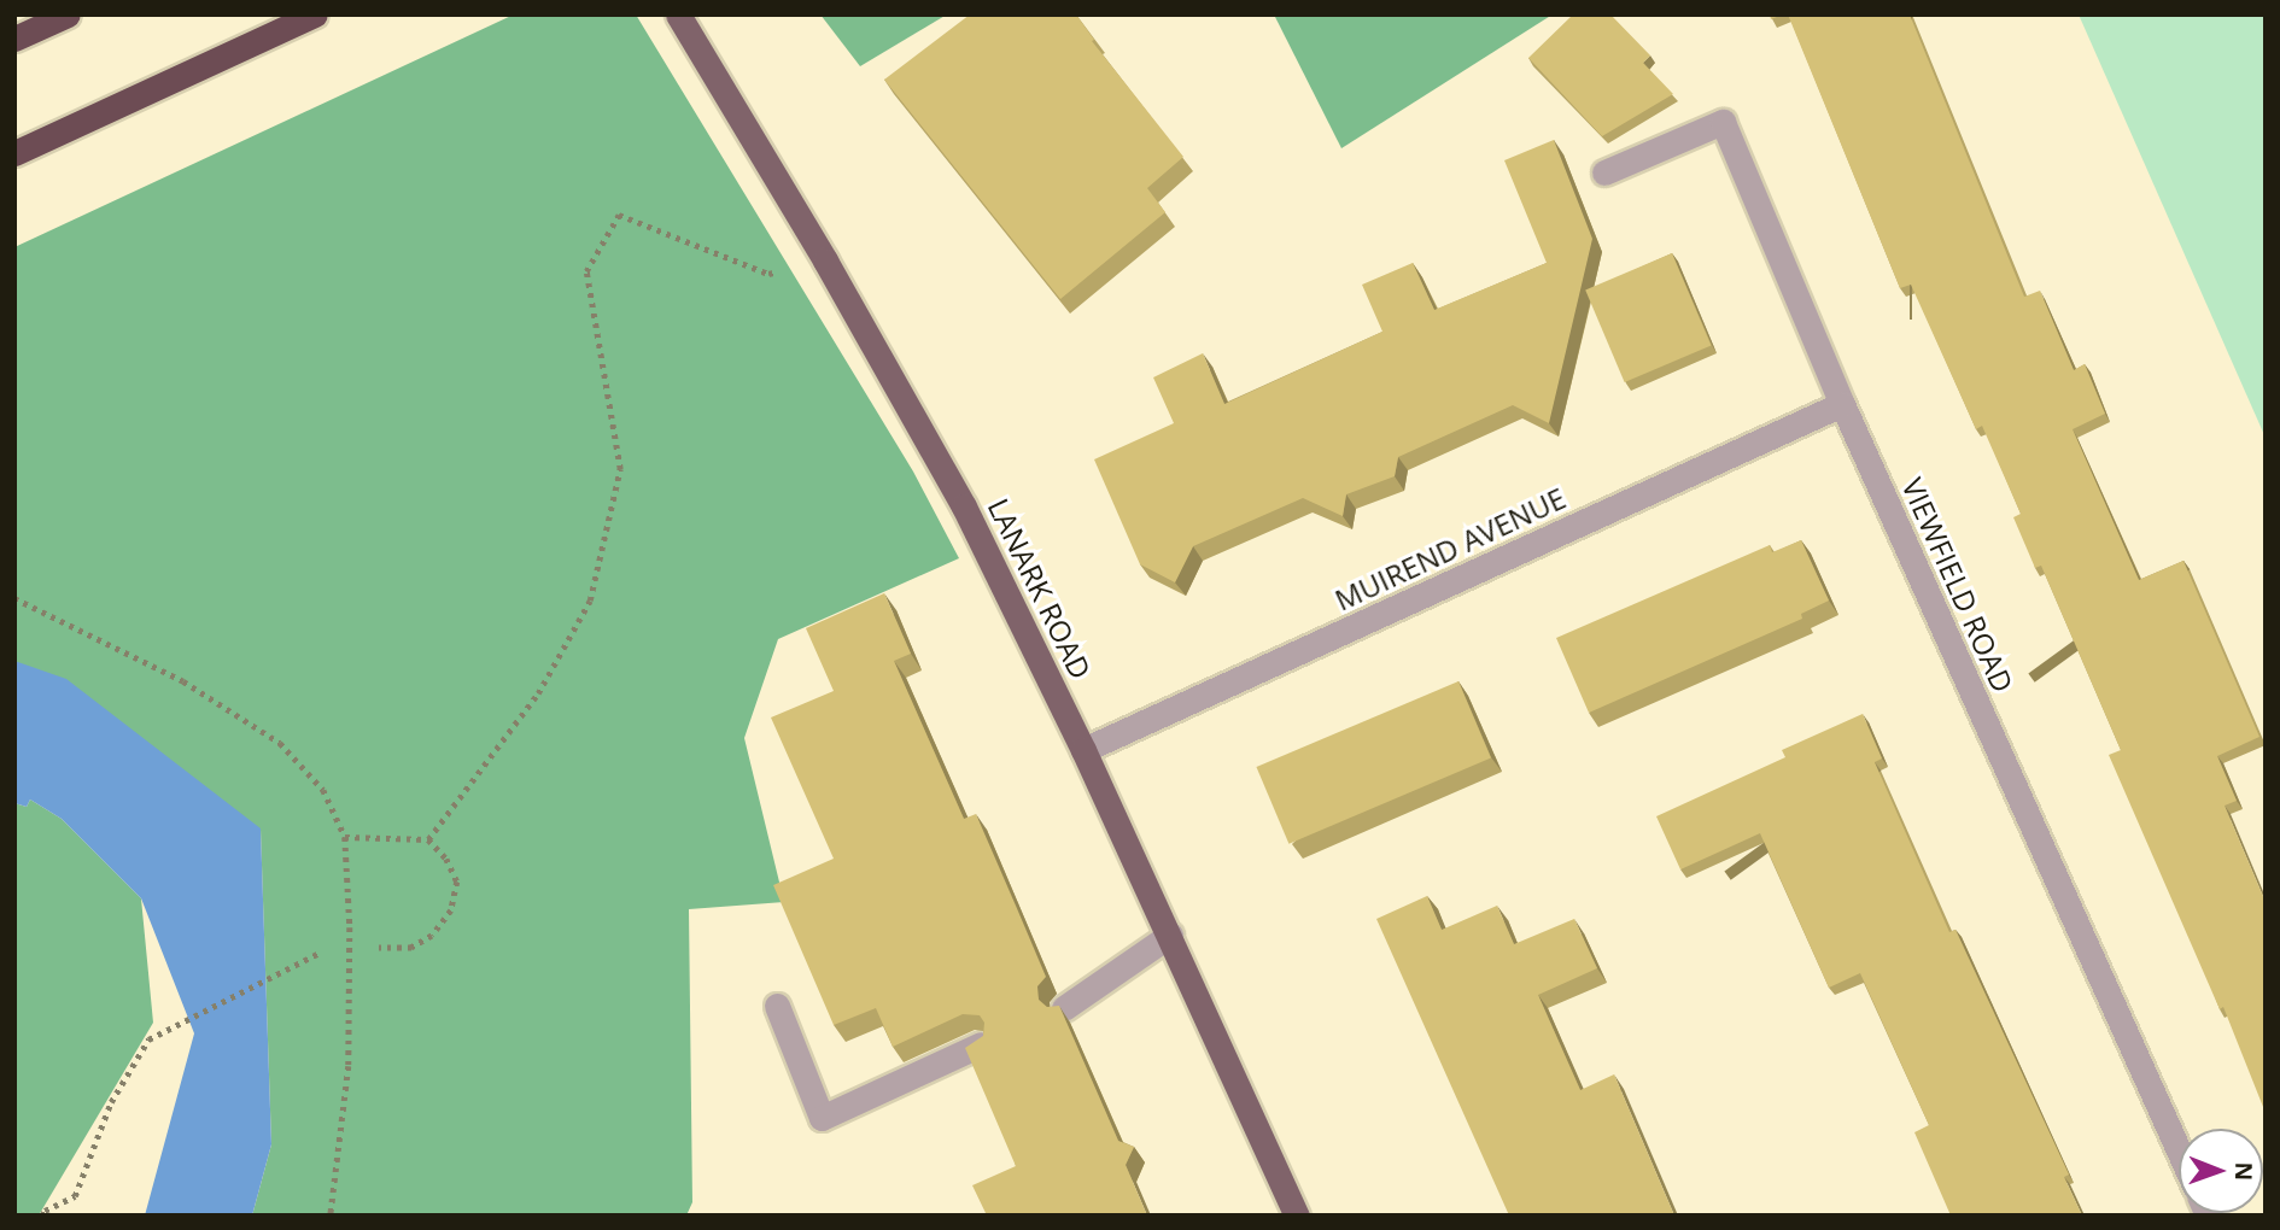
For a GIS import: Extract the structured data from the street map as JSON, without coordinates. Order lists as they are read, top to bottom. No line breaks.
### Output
{"streets":{"main road":["LANARK ROAD"],"street":["MUIREND AVENUE","VIEWFIELD ROAD"]},"crossings":[["MUIREND AVENUE","VIEWFIELD ROAD"],["MUIREND AVENUE","LANARK ROAD"]],"north":"right"}
